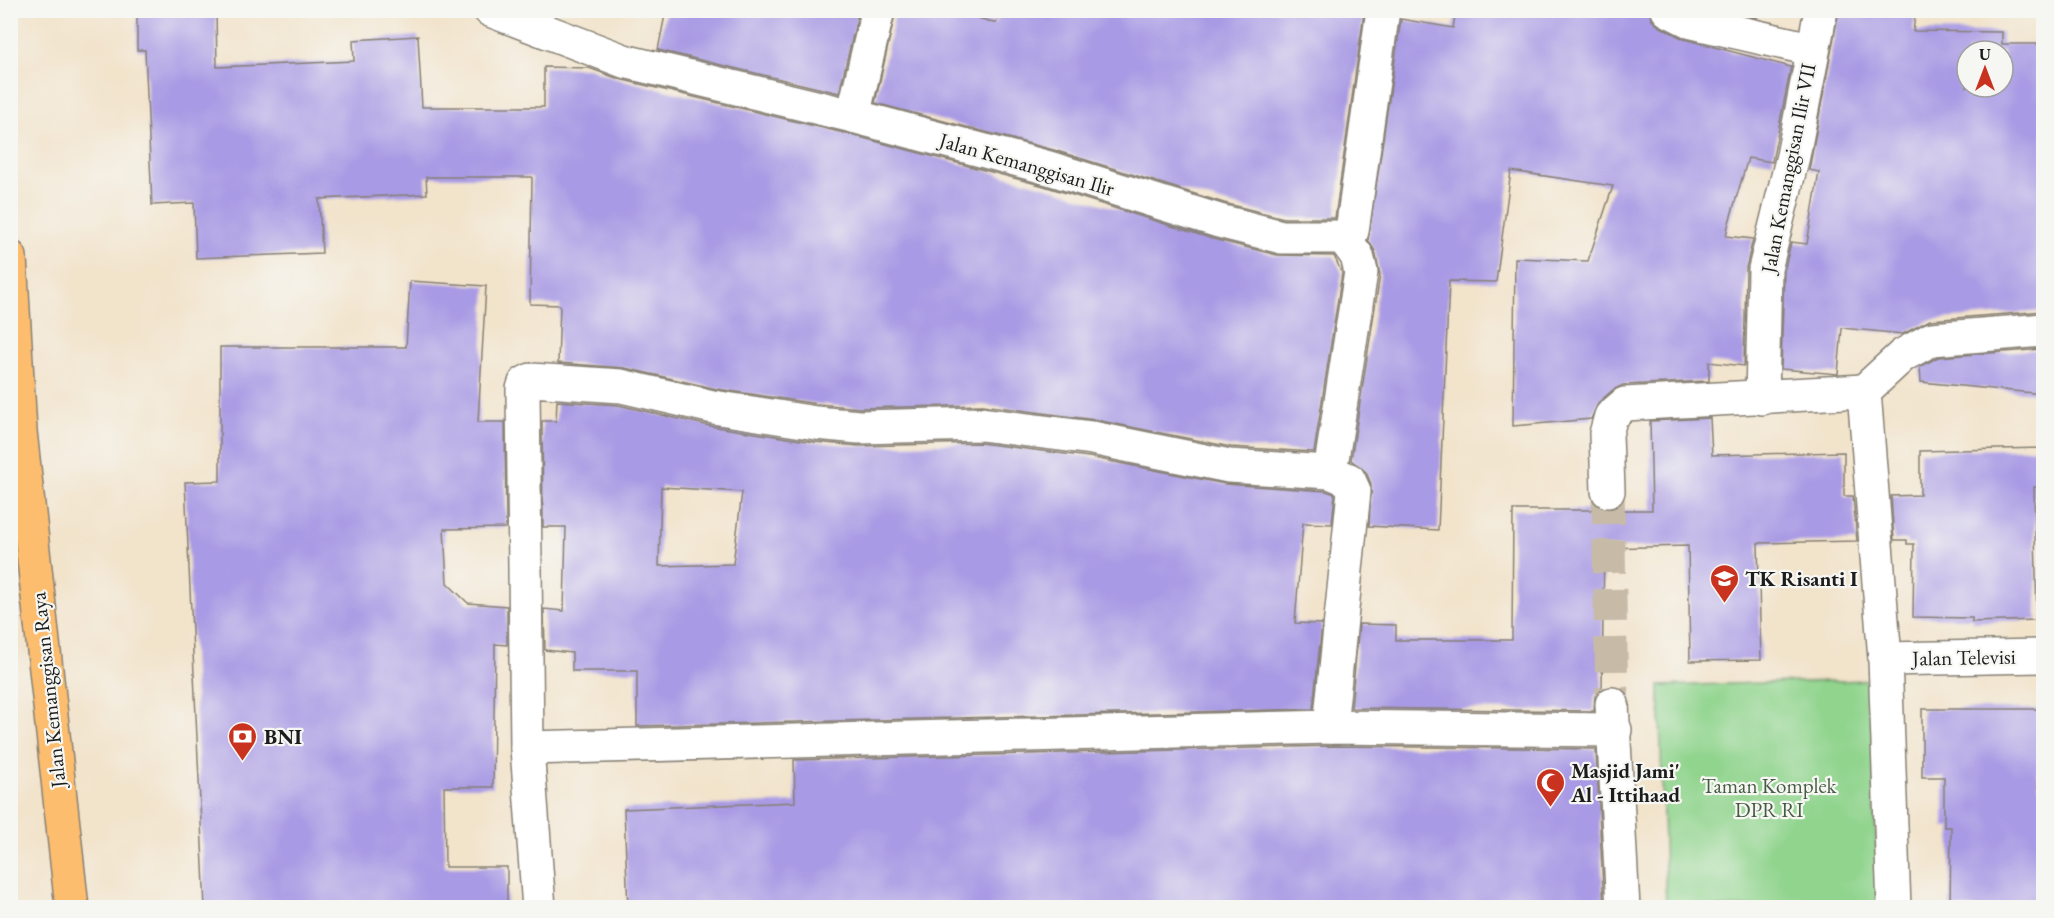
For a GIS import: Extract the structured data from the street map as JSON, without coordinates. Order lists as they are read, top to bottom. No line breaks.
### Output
{"streets":{"main road":["Jalan Kemanggisan Raya"],"street":["Jalan Kemanggisan Ilir","Jalan Kemanggisan Ilir VII","Jalan Televisi"]},"parks":["Taman Komplek DPR RI"],"places":{"school or university":["TK Risanti I"],"bank":["BNI"],"mosque":["Masjid Jami' Al - Ittihaad"]},"north":"top"}
